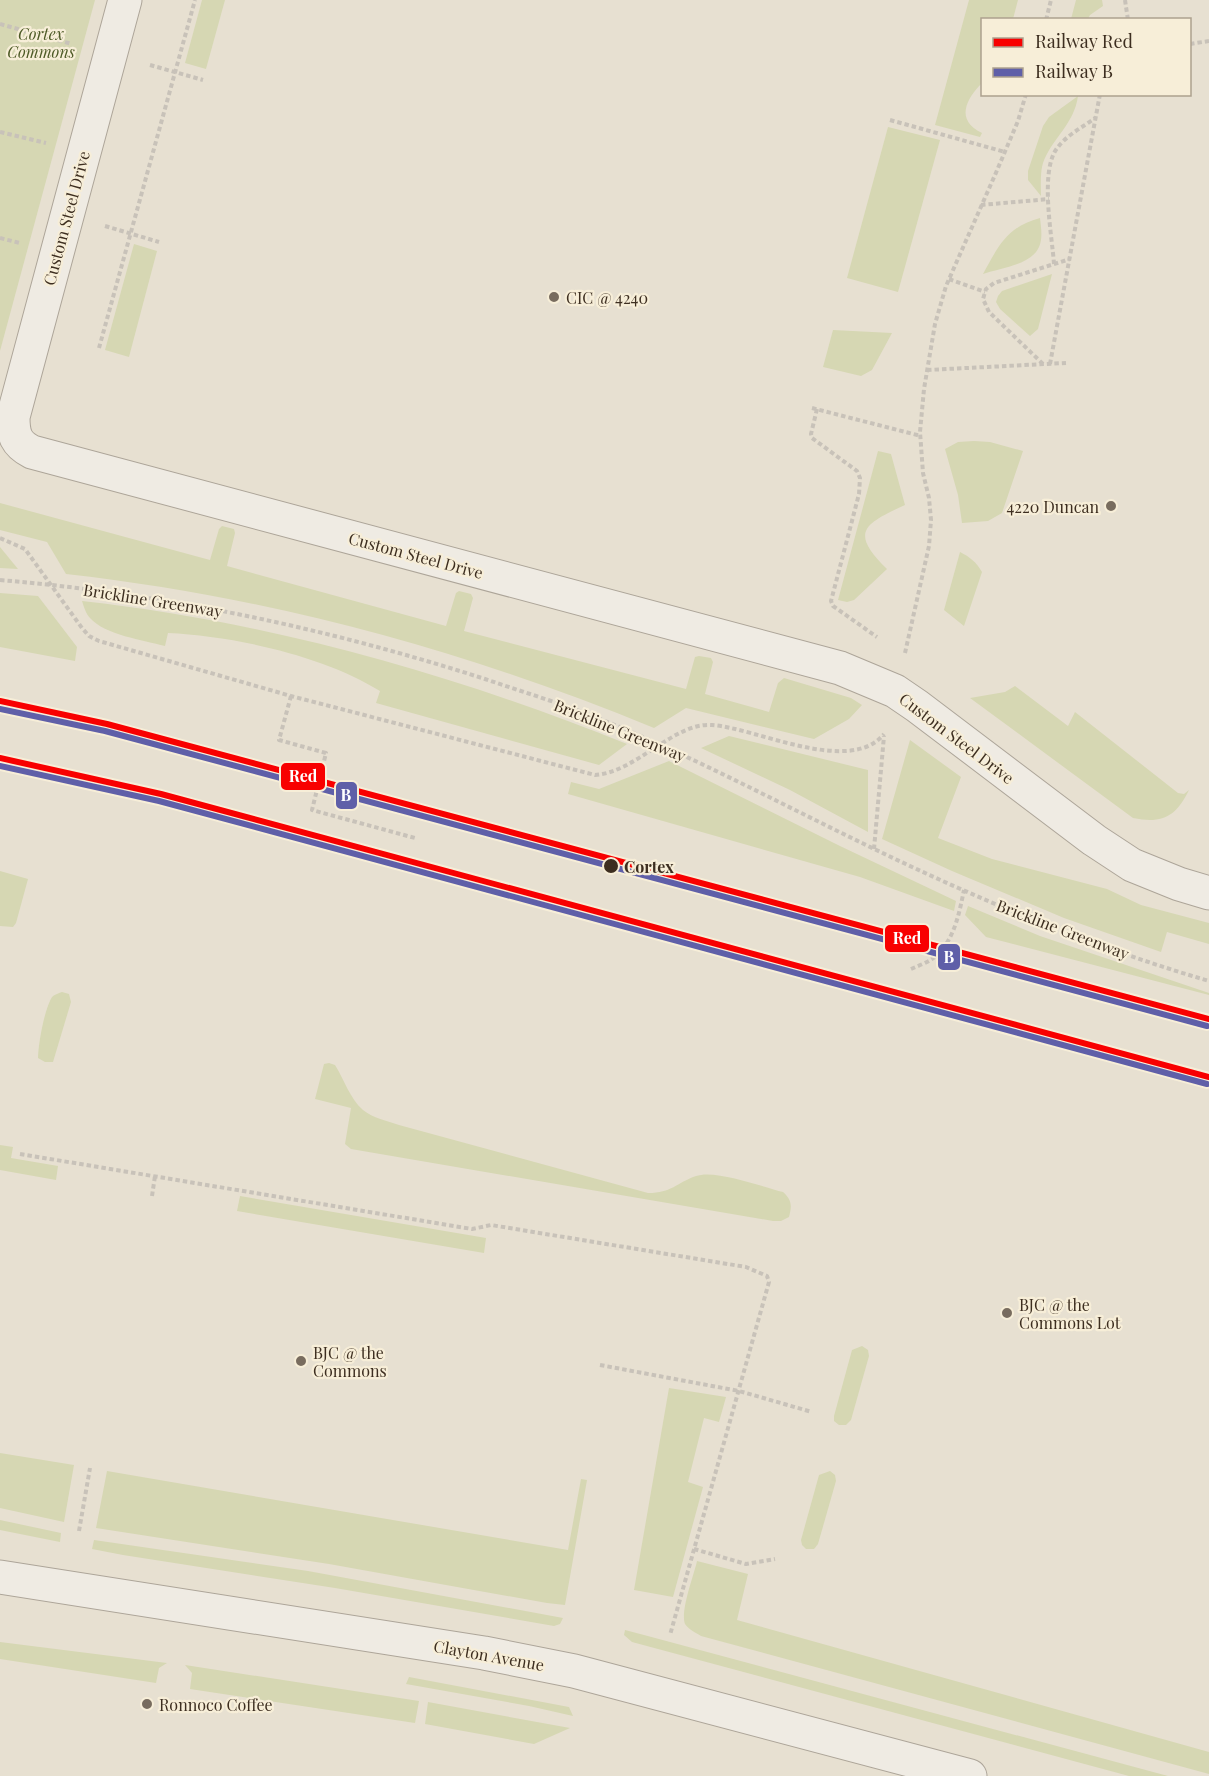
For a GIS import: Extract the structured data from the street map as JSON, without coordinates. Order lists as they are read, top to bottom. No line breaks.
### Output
{"streets":{"street":["Custom Steel Drive","Clayton Avenue"],"path":["Brickline Greenway"]},"parks":["Cortex Commons"],"places":["CIC @ 4240","4220 Duncan","Cortex","BJC @ the Commons Lot","BJC @ the Commons","Ronnoco Coffee"],"lines":["rail line Red","rail line B"],"legend":["Railway Red","Railway B"]}
